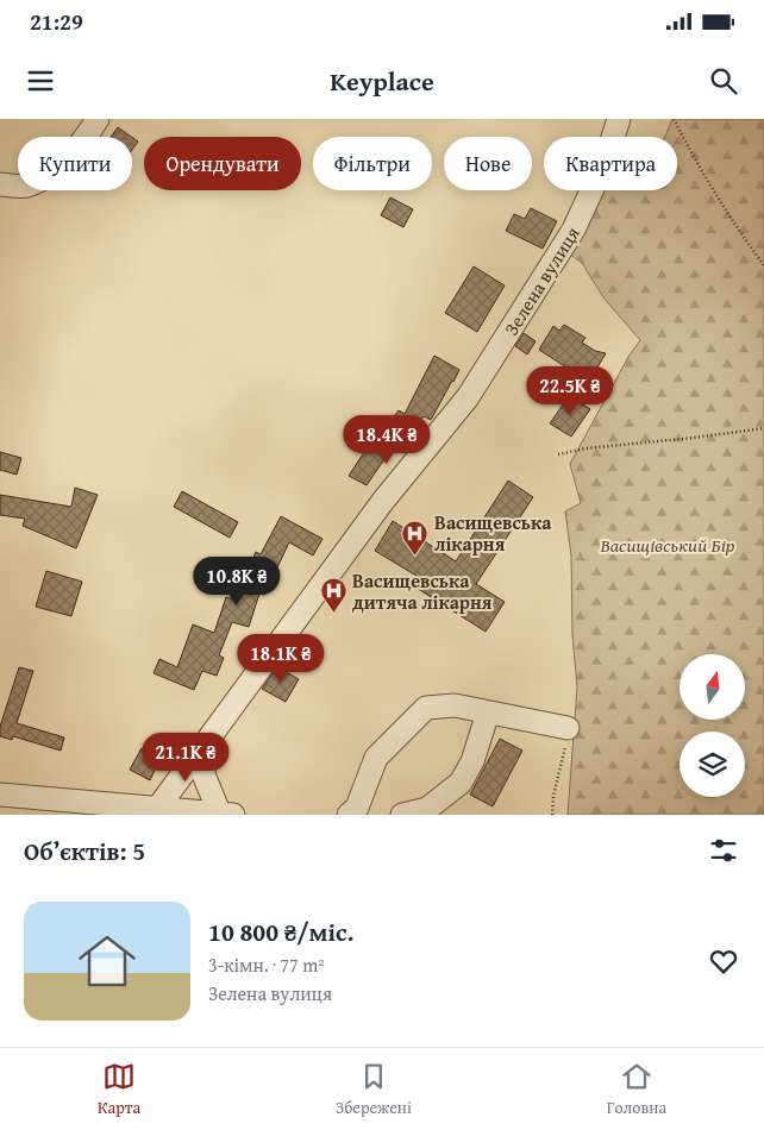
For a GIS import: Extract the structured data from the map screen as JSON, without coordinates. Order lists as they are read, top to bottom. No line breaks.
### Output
{"streets":{"street":["Зелена вулиця"]},"parks":["Васищівський Бір"],"places":{"hospital":["Васищевська лікарня","Васищевська дитяча лікарня"]},"north":"top","page":{"status":"21:29","header":"Keyplace","chip":["Купити","Орендувати","Фільтри","Нове","Квартира"],"price":["22.5K ₴","18.4K ₴","10.8K ₴","18.1K ₴","21.1K ₴"],"heading":"Об’єктів: 5","list":[{"name":"10 800 ₴/міс.","note":"3-кімн. · 77 m² · Зелена вулиця"}],"tabs":["Карта","Збережені","Головна"]}}
